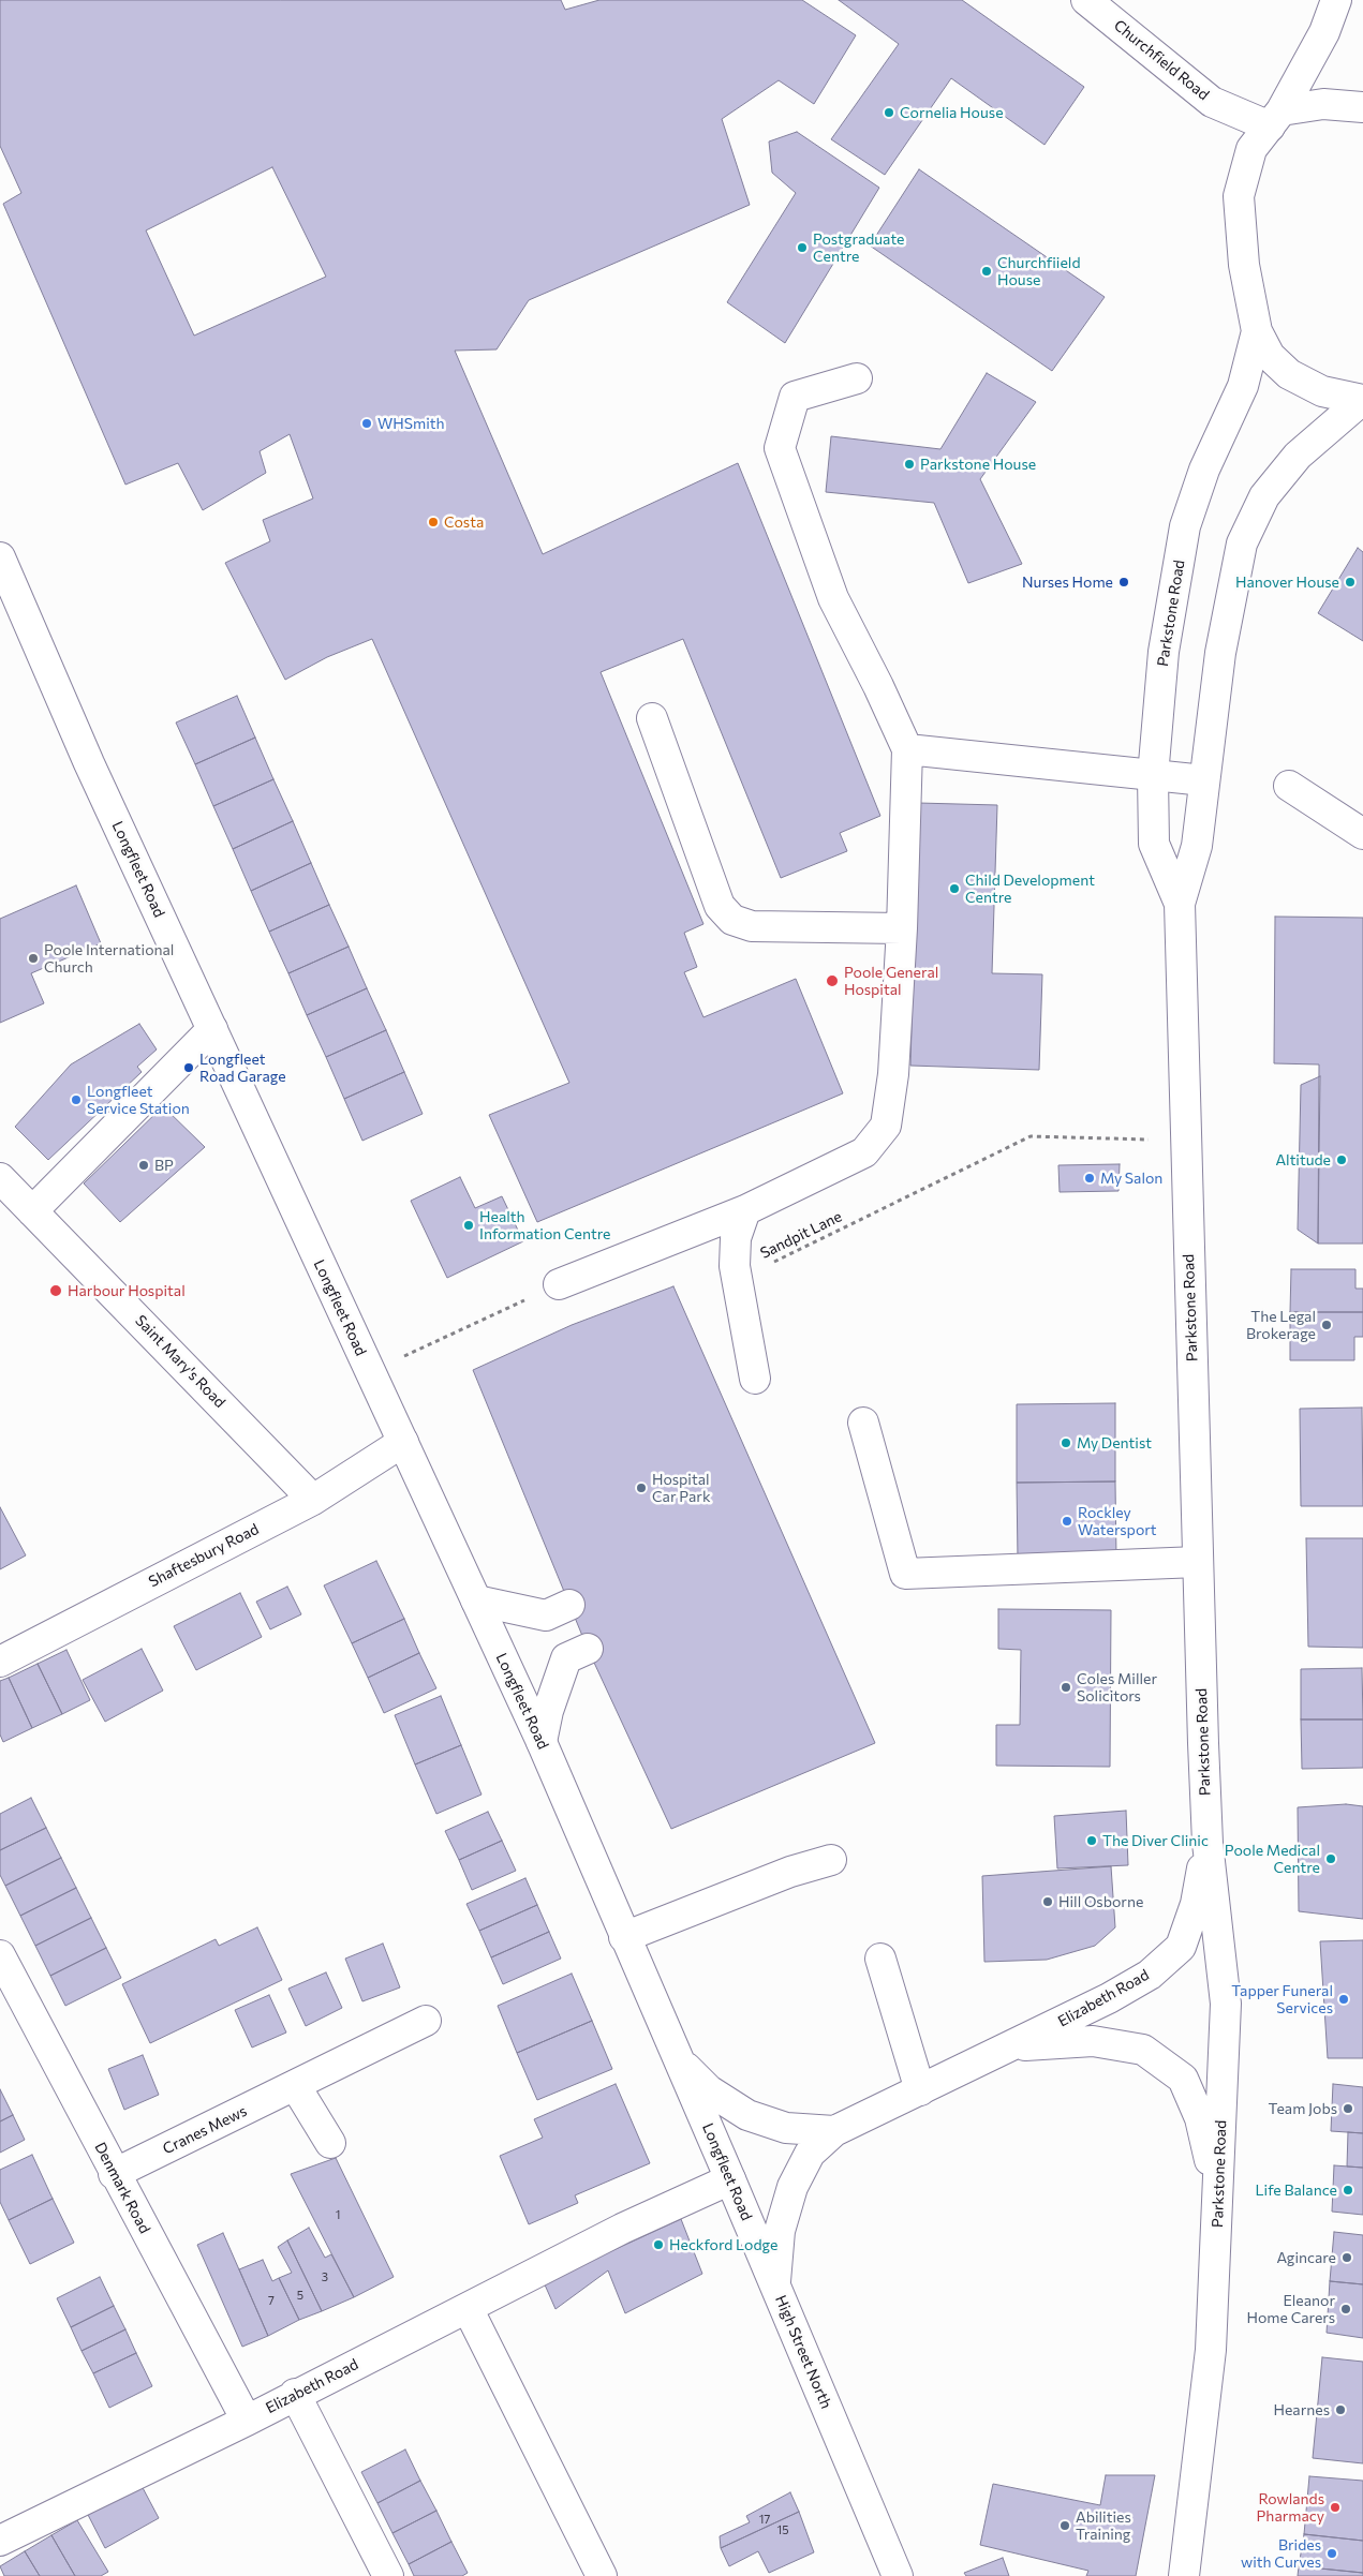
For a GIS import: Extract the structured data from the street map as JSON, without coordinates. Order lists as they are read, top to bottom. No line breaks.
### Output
{"streets":{"main road":["Churchfield Road","Parkstone Road","Longfleet Road","Saint Mary's Road","Shaftesbury Road","Elizabeth Road","Cranes Mews","Denmark Road","High Street North"],"path":["Sandpit Lane"]},"crossings":[["Parkstone Road","Sandpit Lane"],["Parkstone Road","Elizabeth Road"],["Longfleet Road","Shaftesbury Road"],["Longfleet Road","Elizabeth Road"],["Longfleet Road","High Street North"],["Saint Mary's Road","Shaftesbury Road"],["Elizabeth Road","Denmark Road"],["Elizabeth Road","High Street North"],["Cranes Mews","Denmark Road"]],"places":["Cornelia House","Postgraduate Centre","Churchfiield House","WHSmith","Parkstone House","Costa","Nurses Home","Hanover House","Child Development Centre","Poole International Church","Poole General Hospital","Longfleet Road Garage","Longfleet Service Station","Altitude","BP","My Salon","Health Information Centre","Harbour Hospital","The Legal Brokerage","My Dentist","Hospital Car Park","Rockley Watersport","Coles Miller Solicitors","The Diver Clinic","Poole Medical Centre","Hill Osborne","Tapper Funeral Services","Team Jobs","Life Balance","Heckford Lodge","Agincare","Eleanor Home Carers","Hearnes","Rowlands Pharmacy","Abilities Training","Brides with Curves"],"house_numbers":["1","3","5","7","17","15"]}
